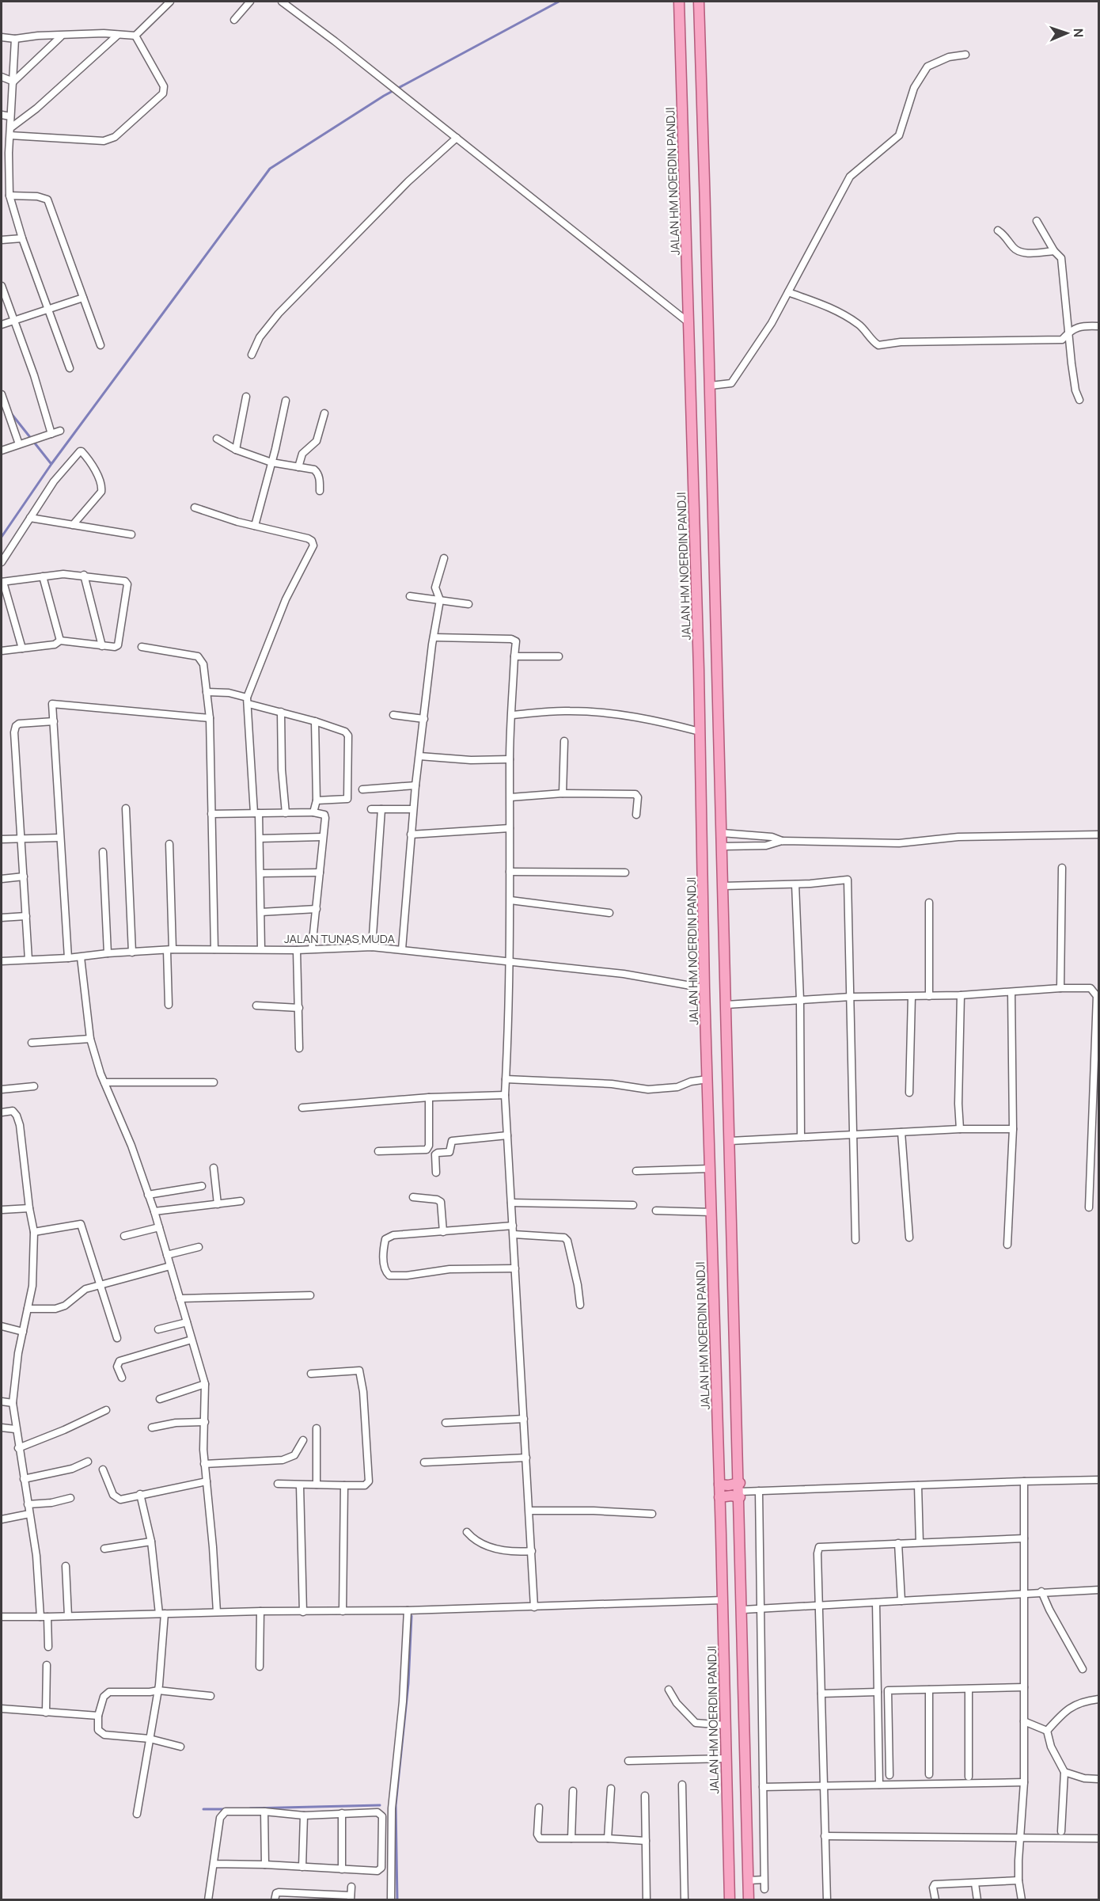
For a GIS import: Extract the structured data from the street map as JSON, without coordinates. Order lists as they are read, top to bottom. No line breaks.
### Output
{"streets":{"main road":["JALAN HM NOERDIN PANDJI"],"street":["JALAN TUNAS MUDA"]},"crossings":[["JALAN HM NOERDIN PANDJI","JALAN TUNAS MUDA"]],"north":"right"}
